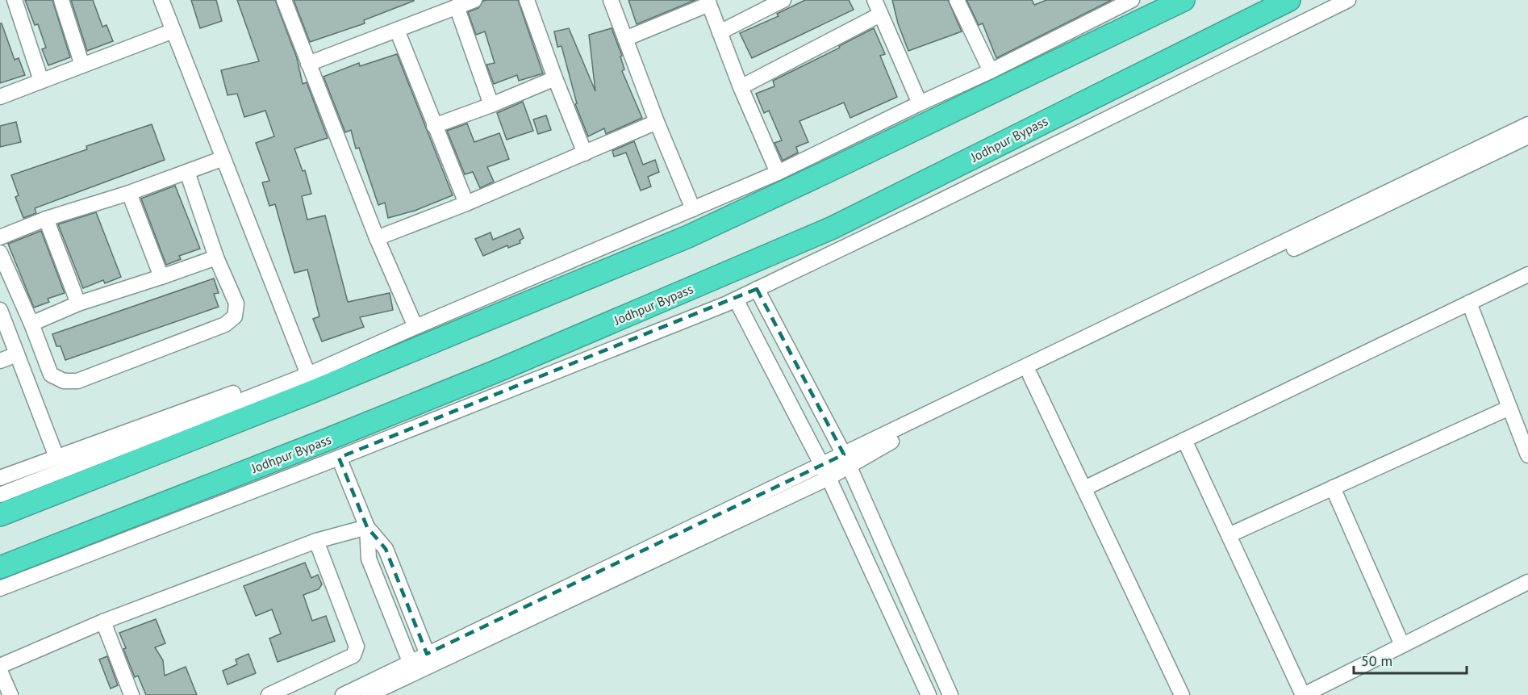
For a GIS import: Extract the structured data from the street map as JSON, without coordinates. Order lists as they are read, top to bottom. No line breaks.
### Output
{"streets":{"highway":["Jodhpur Bypass"]},"scale_bar":"50 m"}
